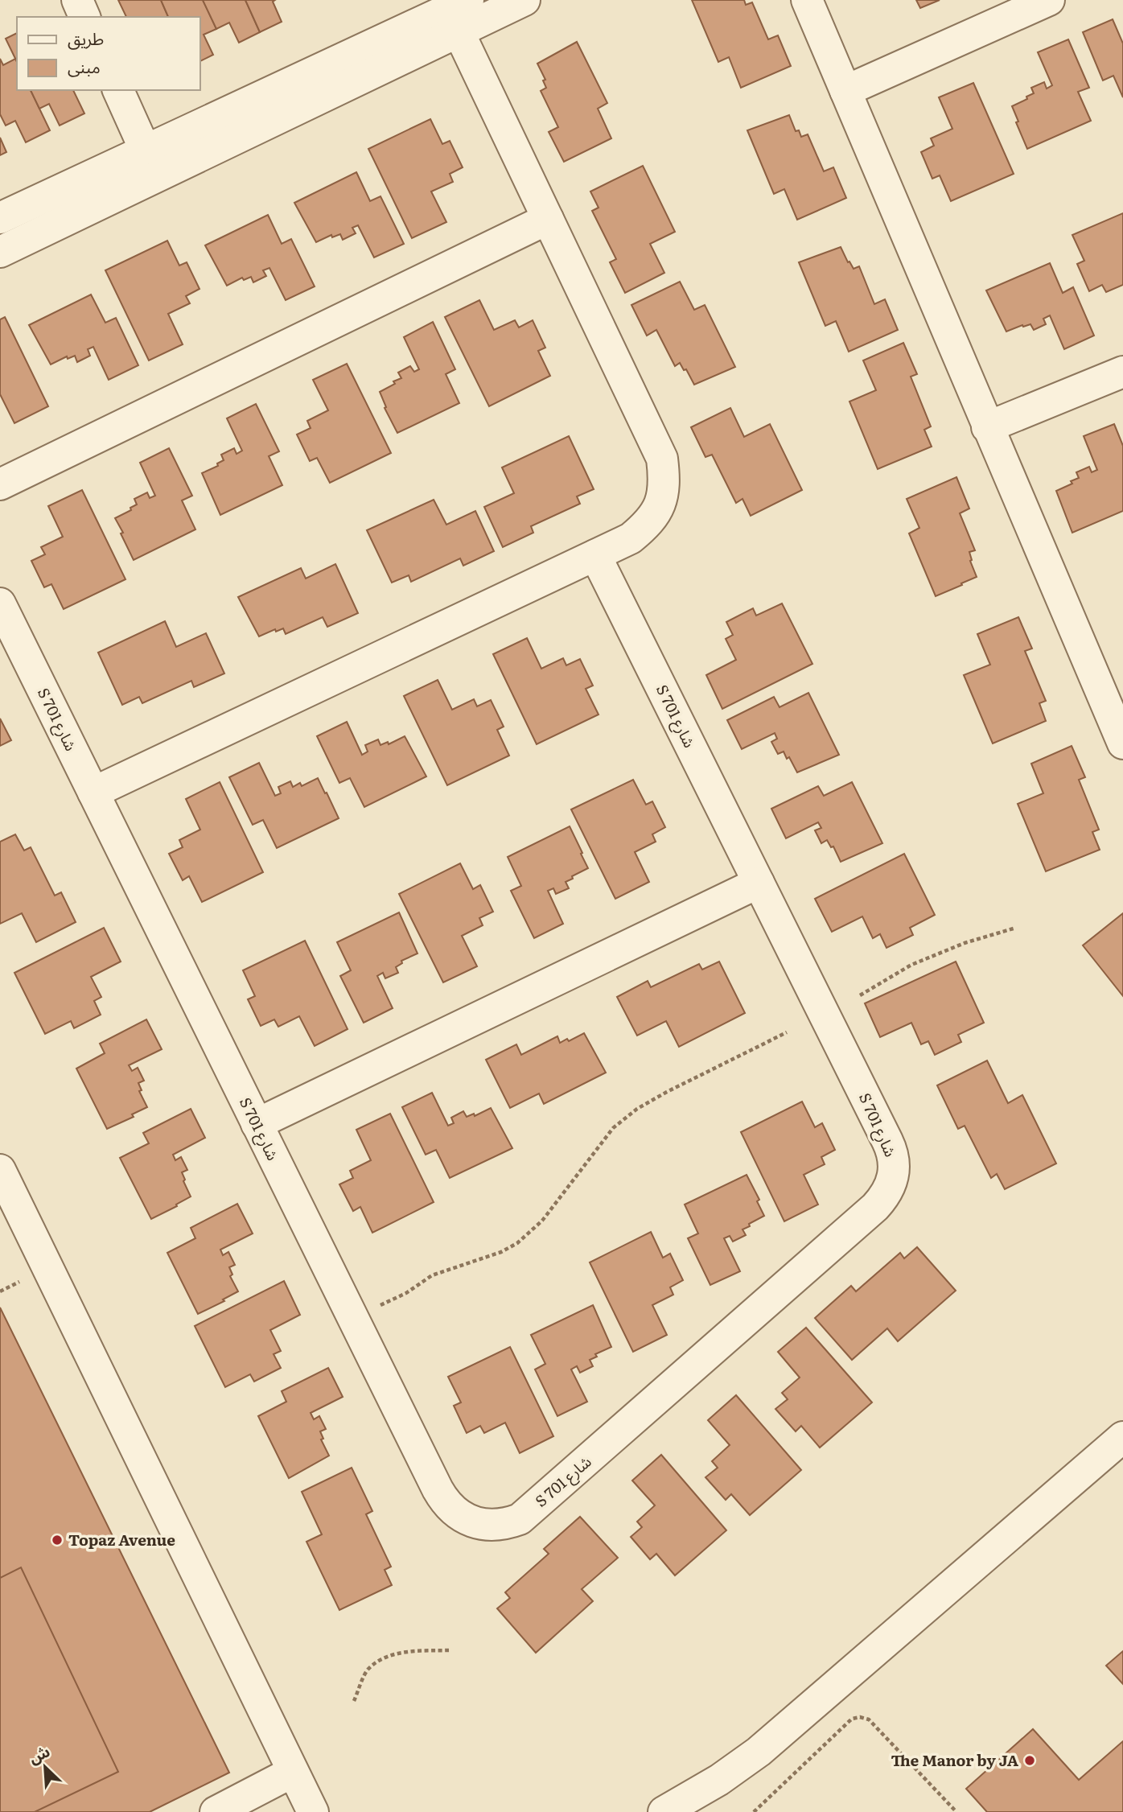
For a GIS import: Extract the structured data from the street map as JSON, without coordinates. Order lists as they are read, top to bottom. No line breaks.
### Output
{"streets":{"street":["S 701 شارع"]},"places":["Topaz Avenue","The Manor by JA"],"legend":["طريق","مبنى"],"north":"top left"}
